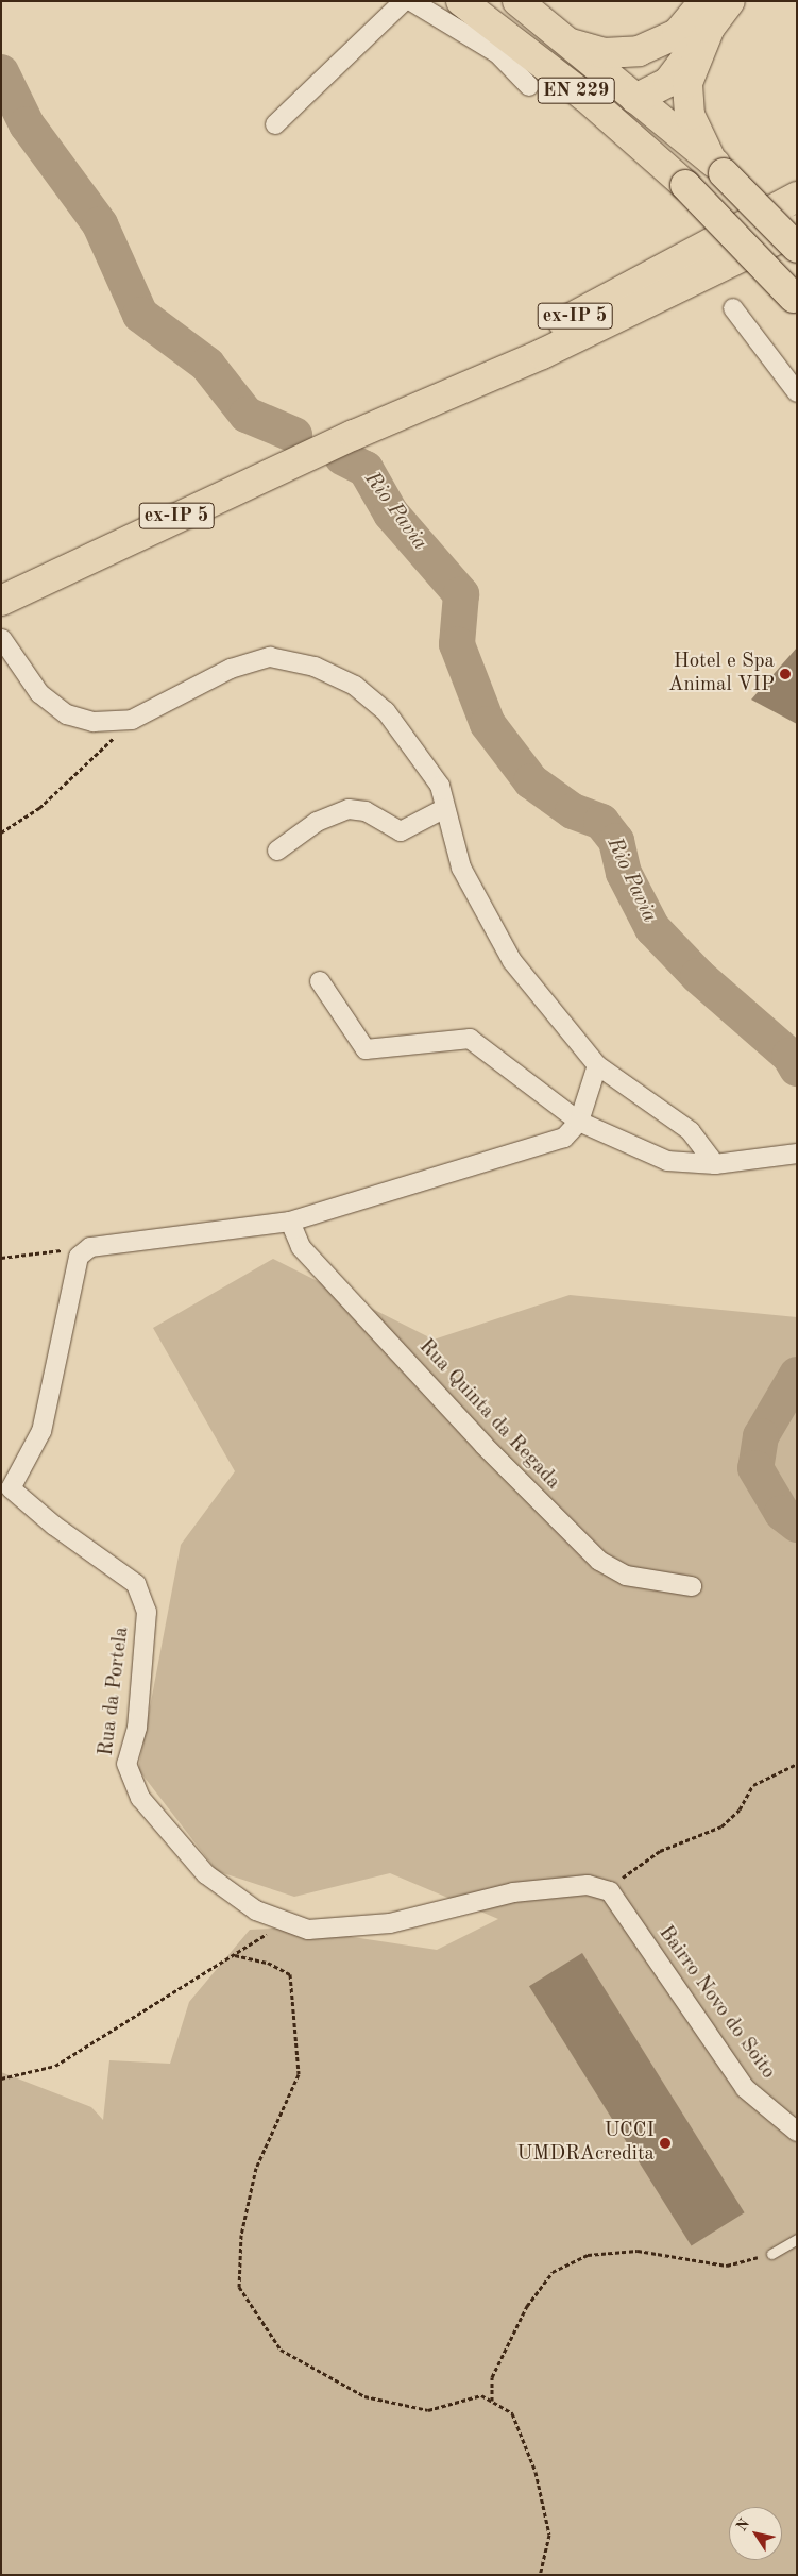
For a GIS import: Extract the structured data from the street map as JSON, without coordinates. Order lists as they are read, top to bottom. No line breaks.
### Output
{"streets":{"main road":["EN 229","ex-IP 5"],"street":["Rua Quinta da Regada","Rua da Portela","Bairro Novo do Soito"]},"crossings":[["Rua da Portela","Bairro Novo do Soito"]],"water":["Rio Pavia"],"places":["Hotel e Spa Animal VIP","UCCI UMDRAcredita"],"north":"top left"}
